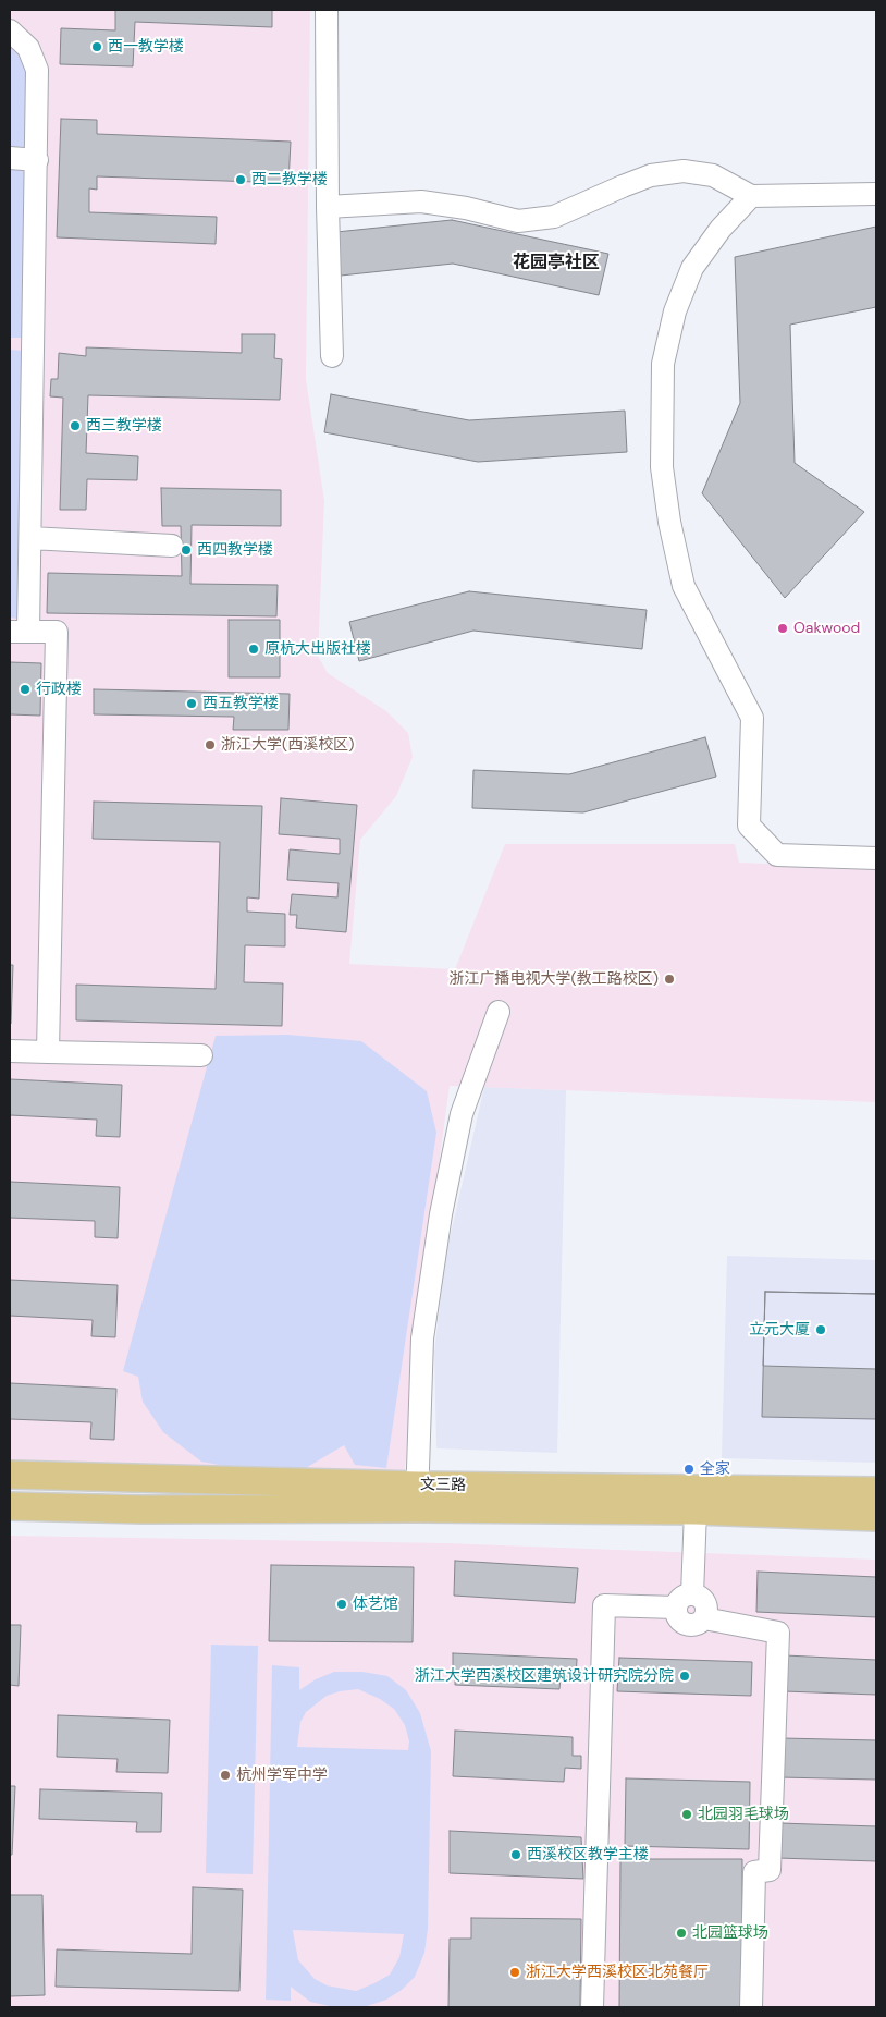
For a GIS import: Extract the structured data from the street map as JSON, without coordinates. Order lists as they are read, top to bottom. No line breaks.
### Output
{"streets":{"main road":["文三路"]},"districts":["花园亭社区"],"places":["西一教学楼","西二教学楼","西三教学楼","西四教学楼","Oakwood","原杭大出版社楼","行政楼","西五教学楼","浙江大学(西溪校区)","浙江广播电视大学(教工路校区)","立元大厦","全家","体艺馆","浙江大学西溪校区建筑设计研究院分院","杭州学军中学","北园羽毛球场","西溪校区教学主楼","北园篮球场","浙江大学西溪校区北苑餐厅"]}
